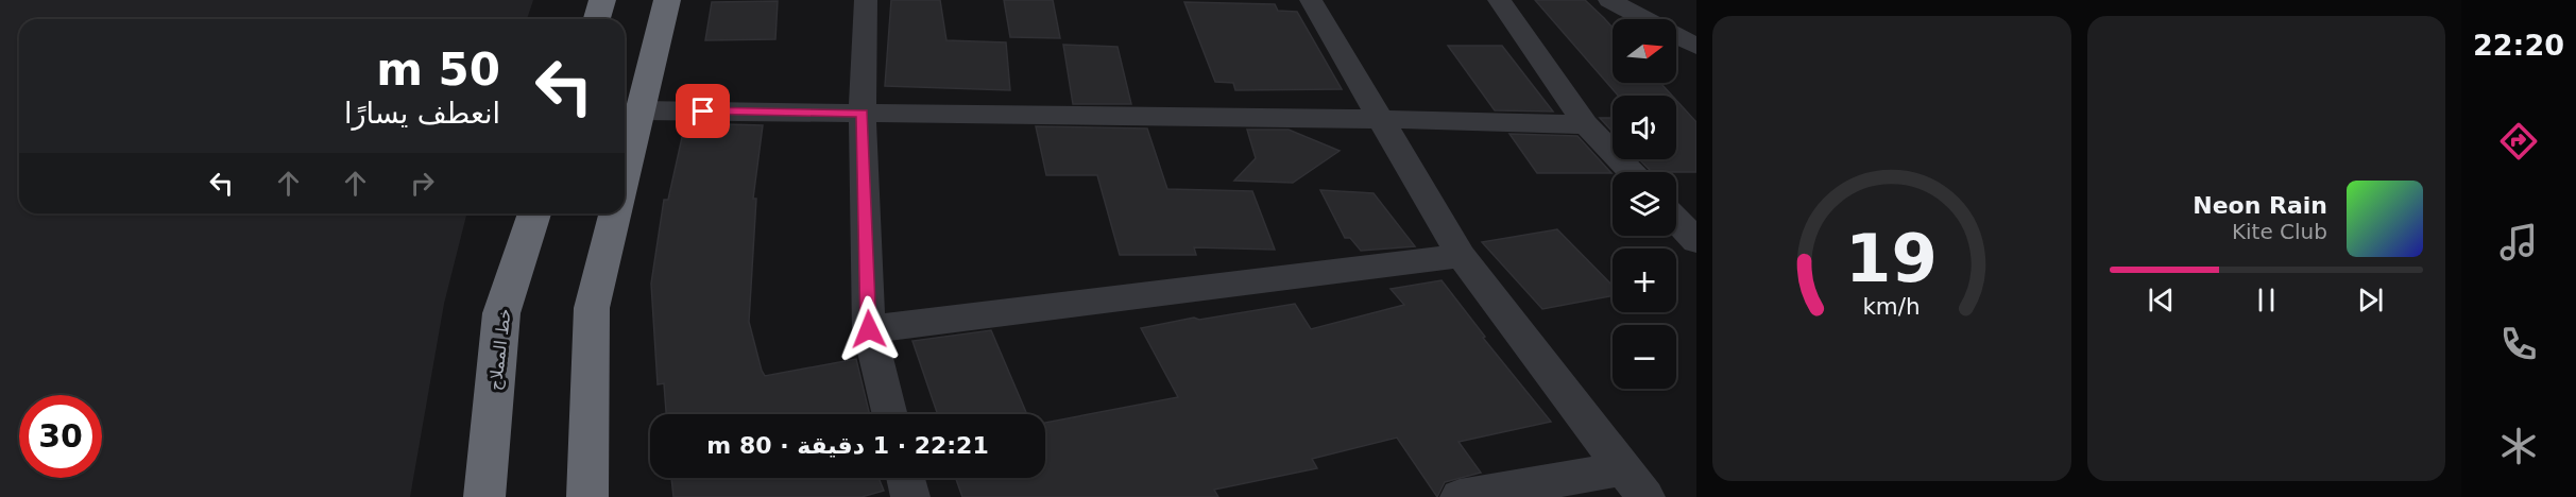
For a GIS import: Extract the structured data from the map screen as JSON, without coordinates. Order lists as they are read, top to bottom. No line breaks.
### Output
{"streets":{"highway":["خط المملاح"]},"north":"right","page":{"tabs":"22:20","map_buttons":["+","−"],"turn":["50 m","انعطف يسارًا"],"song":["Neon Rain","Kite Club"],"limit":"30","trip":"22:21 · 1 دقيقة · 80 m","gauge":["19","km/h"]}}
